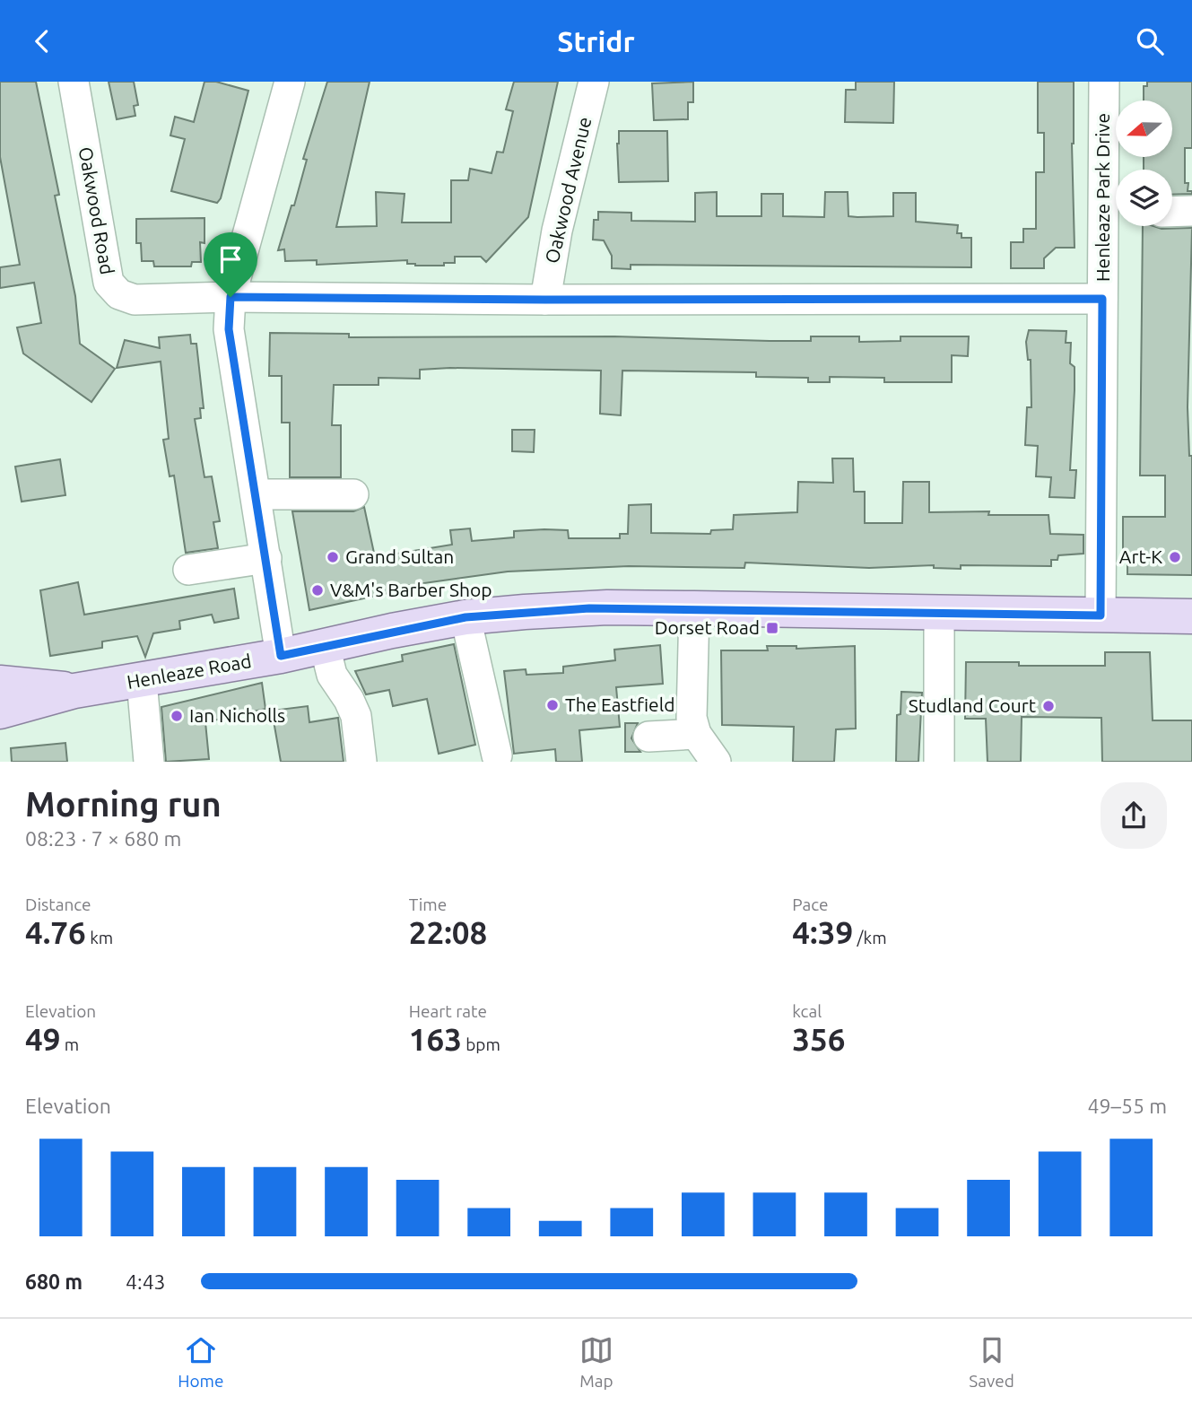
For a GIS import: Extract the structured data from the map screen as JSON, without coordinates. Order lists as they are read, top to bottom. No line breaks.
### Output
{"streets":{"main road":["Henleaze Road"],"street":["Oakwood Avenue","Henleaze Park Drive","Oakwood Road"]},"crossings":[["Oakwood Avenue","Oakwood Road"],["Henleaze Park Drive","Oakwood Road"],["Henleaze Park Drive","Henleaze Road"]],"places":{"other":["Grand Sultan","Art-K","V&M's Barber Shop","The Eastfield","Studland Court","Ian Nicholls"],"transit":["Dorset Road"]},"north":"left","page":{"header":"Stridr","heading":["Morning run","08:23 · 7 × 680 m"],"stats":[["Distance","4.76 km"],["Time","22:08"],["Pace","4:39 /km"],["Elevation","49 m"],["Heart rate","163 bpm"],["kcal","356"]],"chart":["Elevation","49–55 m"],"list":[{"name":"680 m","note":"4:43"}],"tabs":["Home","Map","Saved"]}}
